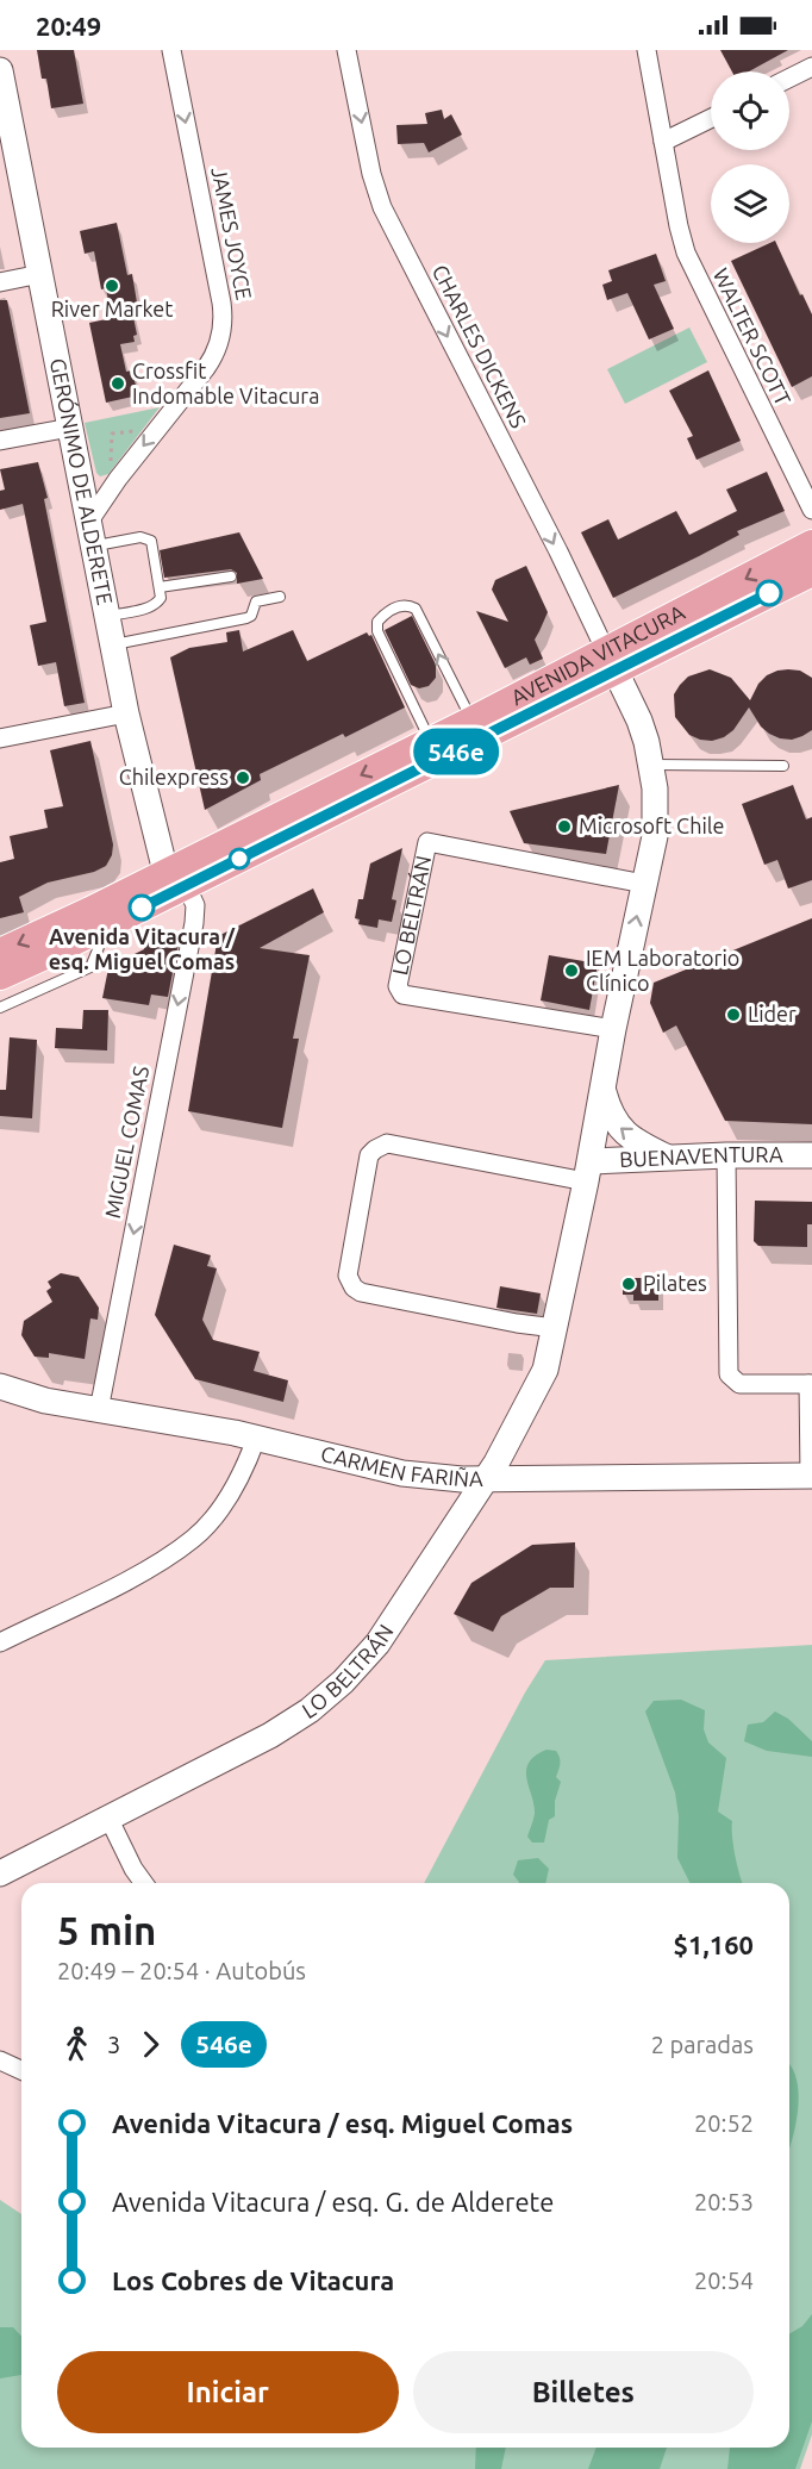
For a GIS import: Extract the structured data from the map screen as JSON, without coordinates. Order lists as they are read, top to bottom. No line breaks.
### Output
{"streets":{"main road":["AVENIDA VITACURA"],"street":["JAMES JOYCE","WALTER SCOTT","CHARLES DICKENS","GERÓNIMO DE ALDERETE","LO BELTRÁN","MIGUEL COMAS","BUENAVENTURA","CARMEN FARIÑA"]},"crossings":[["JAMES JOYCE","GERÓNIMO DE ALDERETE"],["CHARLES DICKENS","AVENIDA VITACURA"],["CHARLES DICKENS","LO BELTRÁN"],["GERÓNIMO DE ALDERETE","AVENIDA VITACURA"],["GERÓNIMO DE ALDERETE","MIGUEL COMAS"],["AVENIDA VITACURA","LO BELTRÁN"],["AVENIDA VITACURA","MIGUEL COMAS"],["LO BELTRÁN","BUENAVENTURA"],["LO BELTRÁN","CARMEN FARIÑA"],["MIGUEL COMAS","CARMEN FARIÑA"]],"one_way":["JAMES JOYCE","CHARLES DICKENS","MIGUEL COMAS"],"places":["River Market","Crossfit Indomable Vitacura","Chilexpress","Microsoft Chile","Avenida Vitacura / esq. Miguel Comas","IEM Laboratorio Clínico","Lider","Pilates"],"lines":["bus line 546e"],"page":{"status":"20:49","on_map":"546e","heading":["5 min","20:49 – 20:54 · Autobús","$1,160"],"legs":["3","546e","2 paradas"],"list":[{"name":"Avenida Vitacura / esq. Miguel Comas","value":"20:52"},{"name":"Avenida Vitacura / esq. G. de Alderete","value":"20:53"},{"name":"Los Cobres de Vitacura","value":"20:54"}],"buttons":["Iniciar","Billetes"]}}
